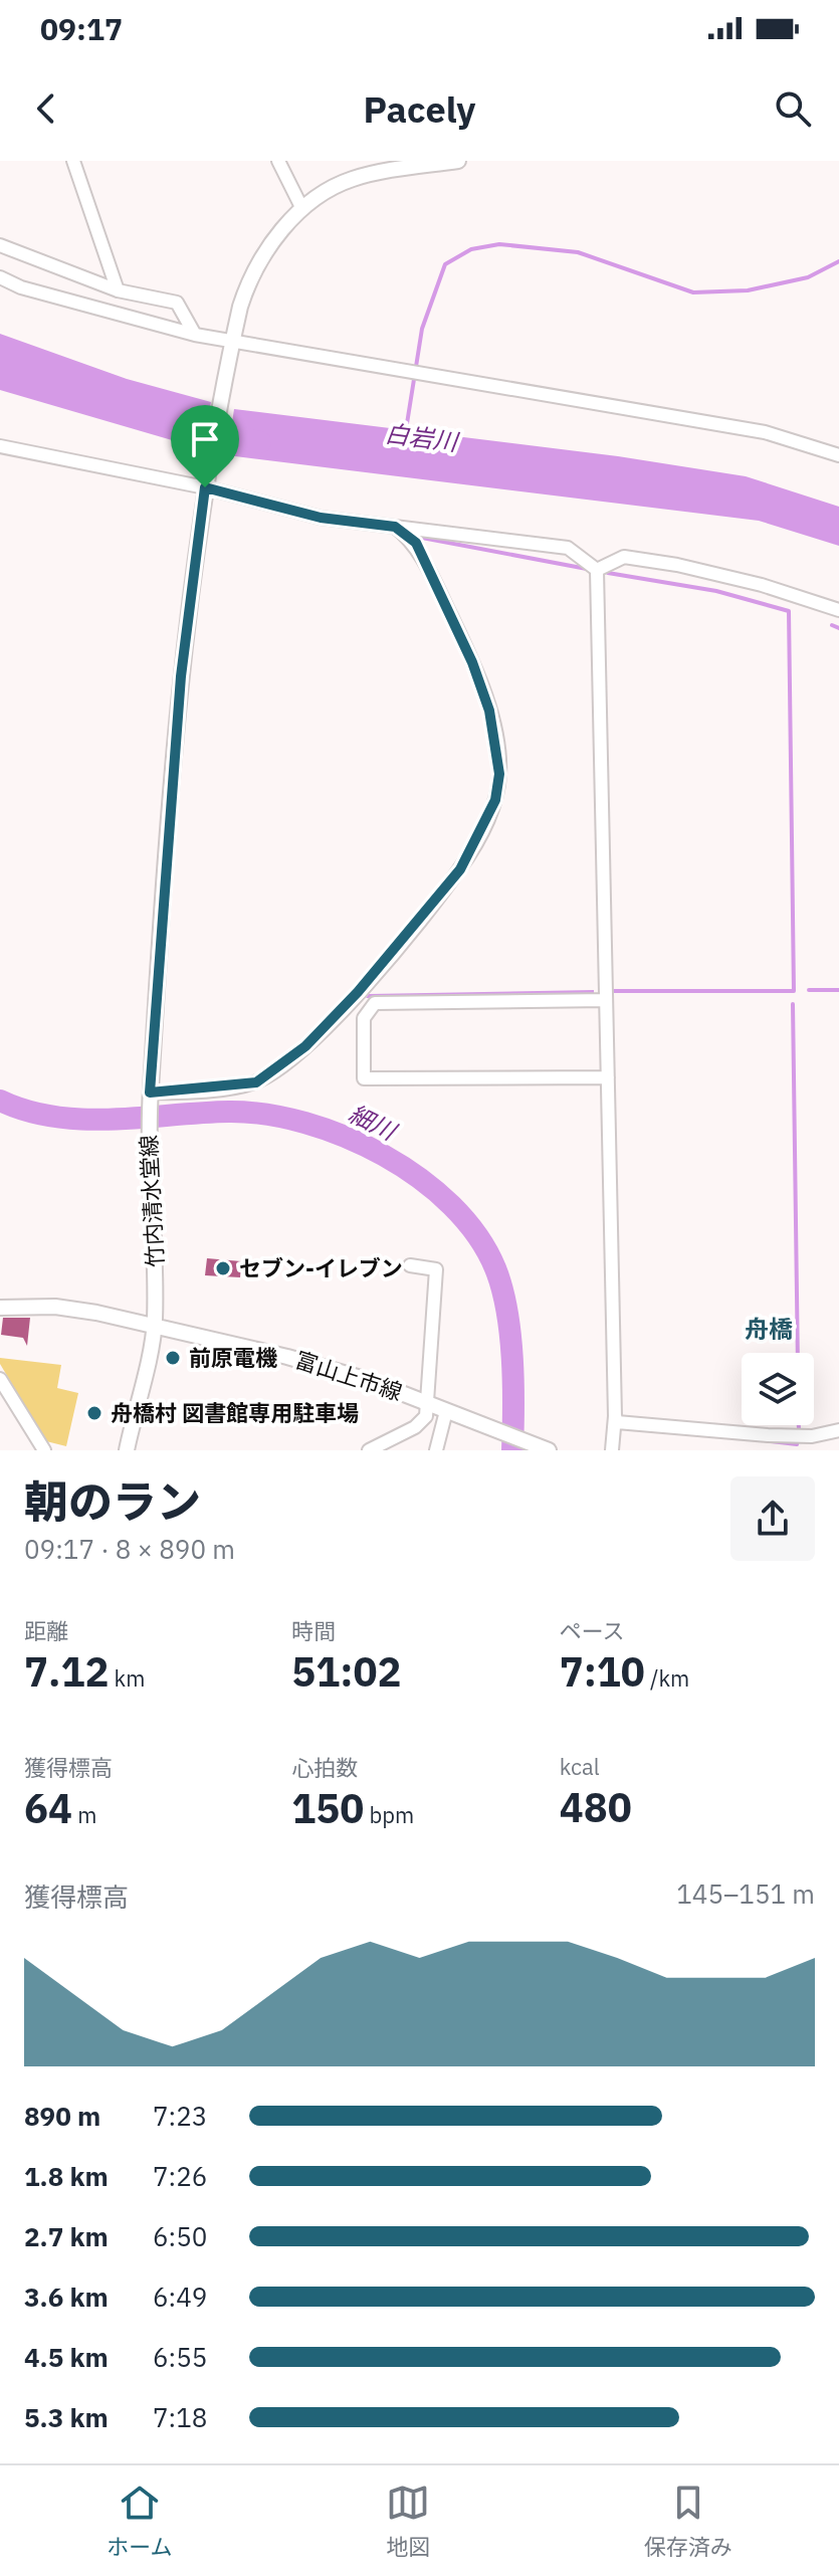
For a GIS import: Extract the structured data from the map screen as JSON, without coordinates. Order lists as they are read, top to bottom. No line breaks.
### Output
{"streets":{"main road":["竹内清水堂線","富山上市線"]},"crossings":[["竹内清水堂線","富山上市線"]],"districts":["舟橋"],"water":["白岩川","細川"],"places":["セブン-イレブン","前原電機","舟橋村 図書館専用駐車場"],"page":{"status":"09:17","header":"Pacely","heading":["朝のラン","09:17 · 8 × 890 m"],"stats":[["距離","7.12 km"],["時間","51:02"],["ペース","7:10 /km"],["獲得標高","64 m"],["心拍数","150 bpm"],["kcal","480"]],"chart":["獲得標高","145–151 m"],"list":[{"name":"890 m","note":"7:23"},{"name":"1.8 km","note":"7:26"},{"name":"2.7 km","note":"6:50"},{"name":"3.6 km","note":"6:49"},{"name":"4.5 km","note":"6:55"},{"name":"5.3 km","note":"7:18"}],"tabs":["ホーム","地図","保存済み"]}}
